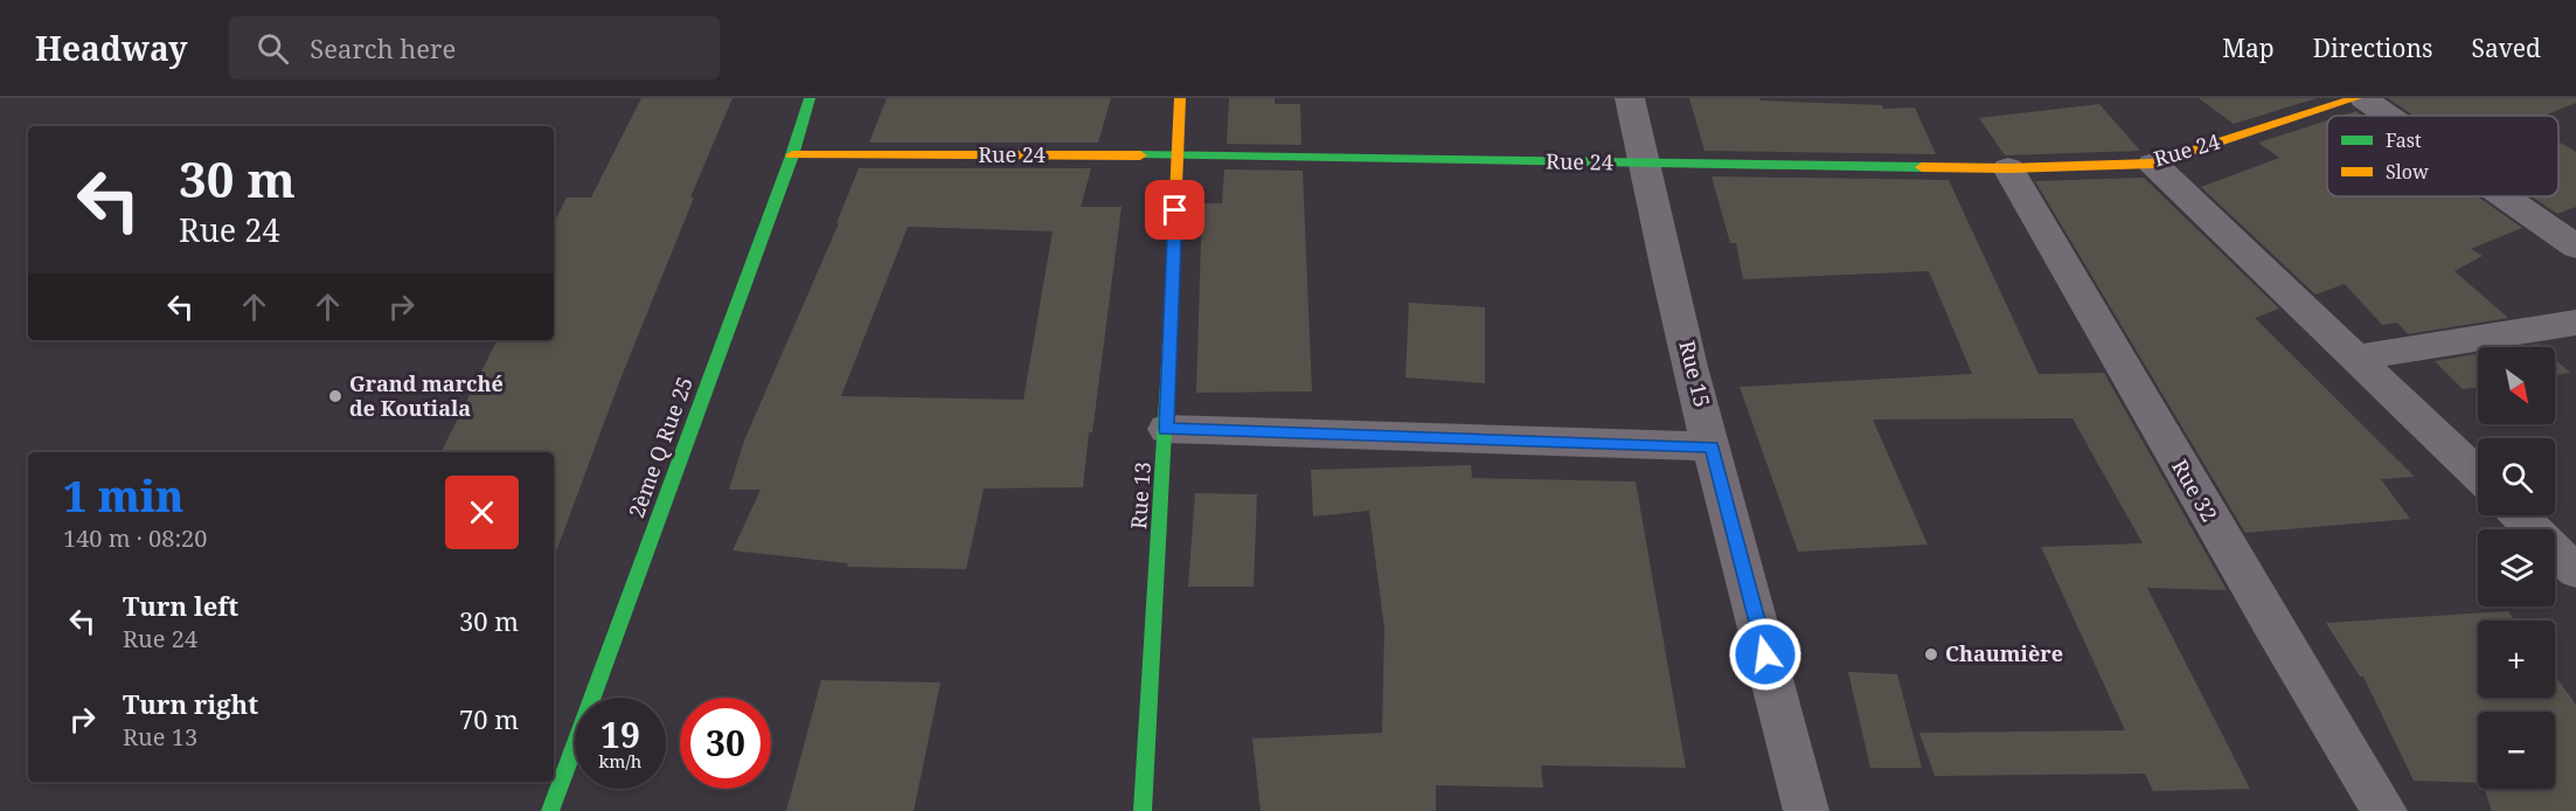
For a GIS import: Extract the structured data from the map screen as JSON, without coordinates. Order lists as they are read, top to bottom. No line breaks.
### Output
{"streets":{"street":["Rue 24","Rue 15","2ème Q Rue 25","Rue 32","Rue 13"]},"crossings":[["Rue 24","Rue 15"],["Rue 24","2ème Q Rue 25"],["Rue 24","Rue 32"],["Rue 24","Rue 13"]],"places":["Grand marché de Koutiala","Chaumière"],"legend":["Fast","Slow"],"north":"bottom right","page":{"header":"Headway","search":"Search here","nav":["Map","Directions","Saved"],"turn":["30 m","Rue 24"],"map_buttons":["+","−"],"heading":["1 min","140 m · 08:20"],"list":[{"name":"Turn left","note":"Rue 24","value":"30 m"},{"name":"Turn right","note":"Rue 13","value":"70 m"}],"speed":"19 km/h","limit":"30"}}
